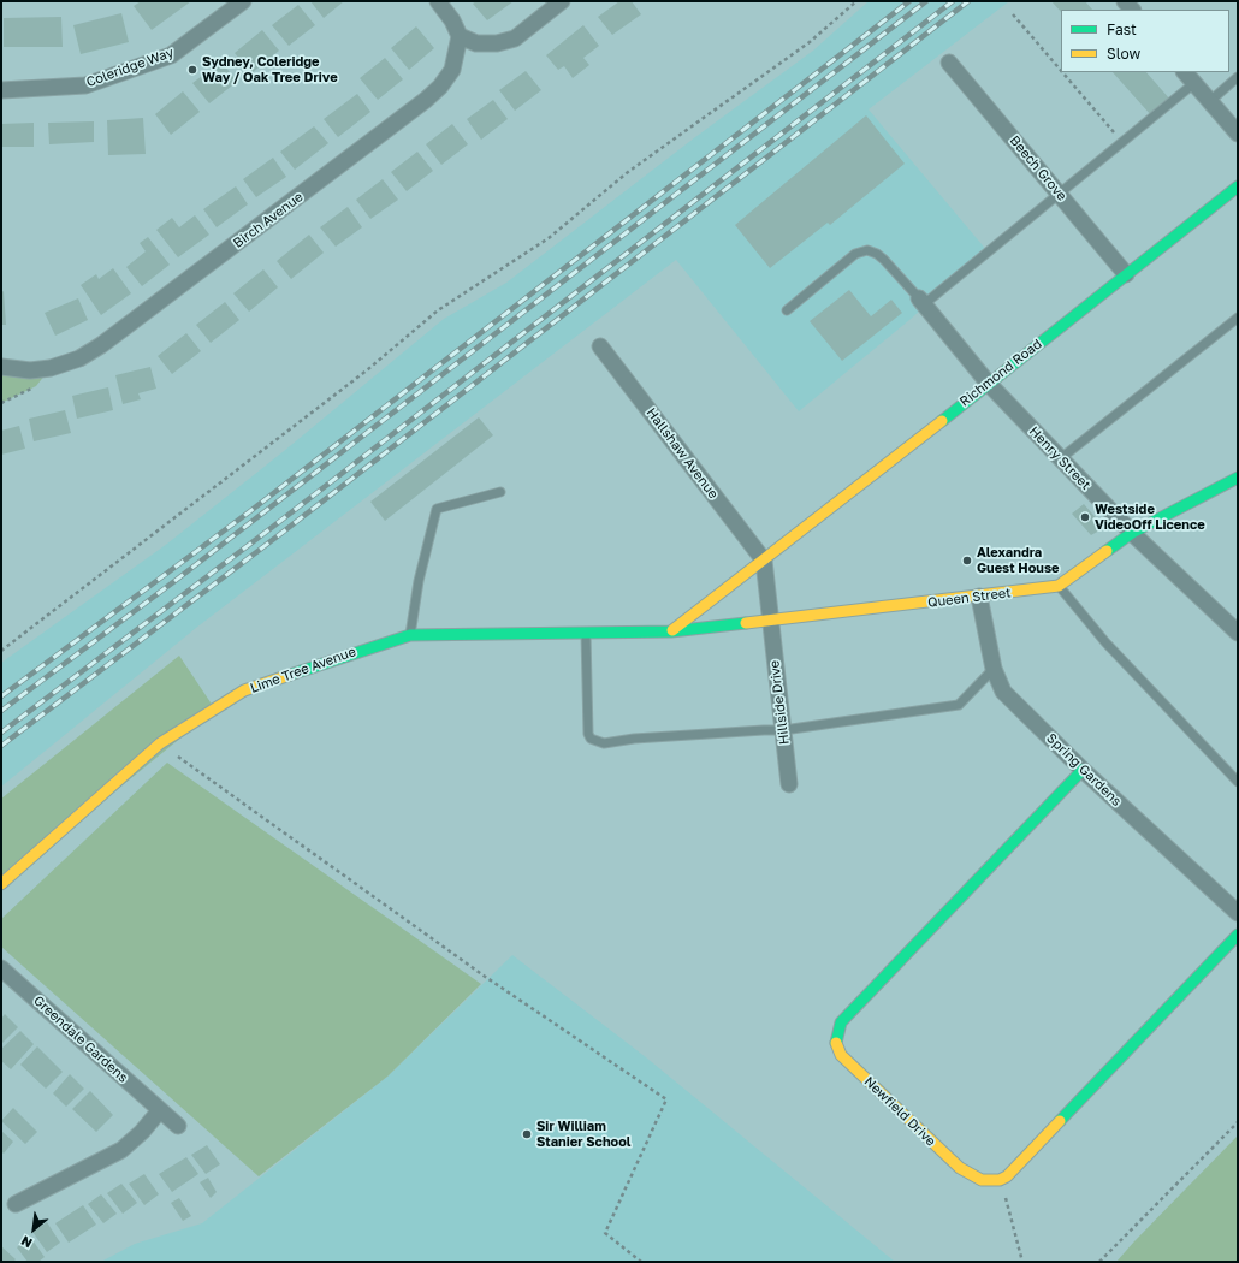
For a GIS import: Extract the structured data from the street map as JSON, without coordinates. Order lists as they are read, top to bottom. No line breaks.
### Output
{"streets":{"street":["Coleridge Way","Beech Grove","Birch Avenue","Richmond Road","Hallshaw Avenue","Henry Street","Queen Street","Lime Tree Avenue","Hillside Drive","Spring Gardens","Greendale Gardens","Newfield Drive"]},"crossings":[["Beech Grove","Richmond Road"],["Richmond Road","Hallshaw Avenue"],["Richmond Road","Henry Street"],["Richmond Road","Queen Street"],["Richmond Road","Lime Tree Avenue"],["Henry Street","Queen Street"],["Queen Street","Lime Tree Avenue"],["Queen Street","Hillside Drive"],["Queen Street","Spring Gardens"],["Spring Gardens","Newfield Drive"]],"places":["Sydney, Coleridge Way / Oak Tree Drive","Westside VideoOff Licence","Alexandra Guest House","Sir William Stanier School"],"legend":["Fast","Slow"],"north":"bottom left"}
